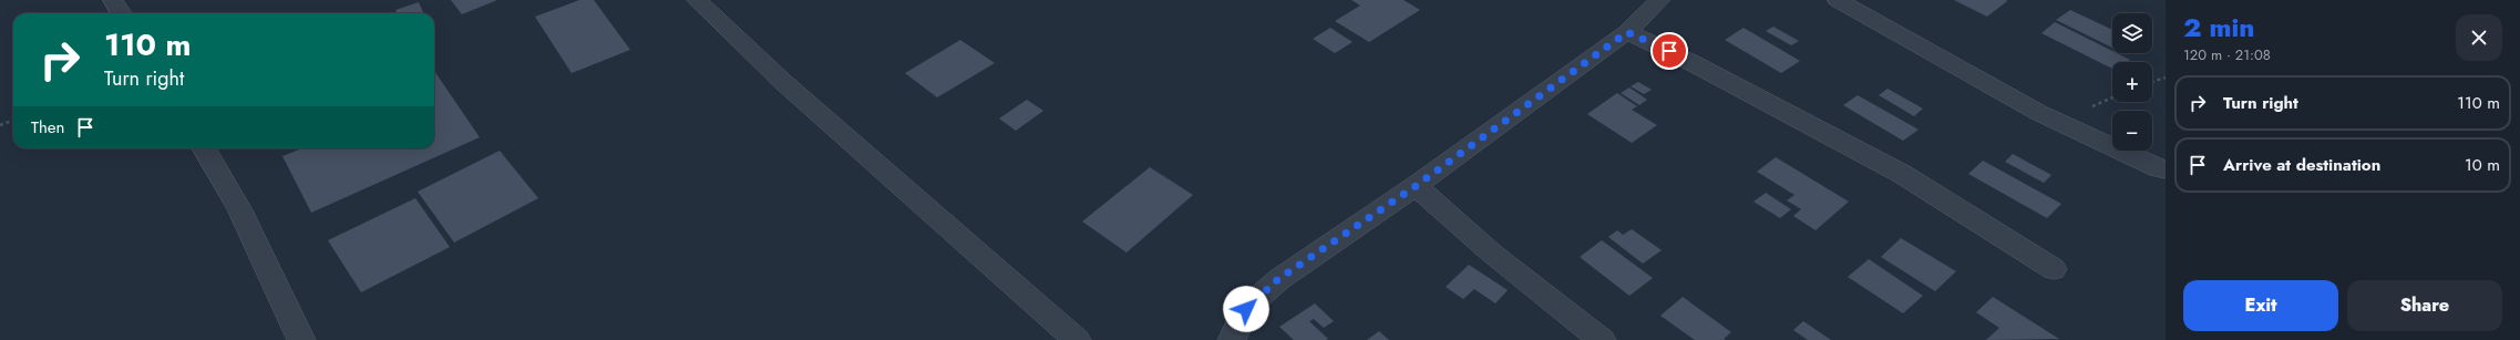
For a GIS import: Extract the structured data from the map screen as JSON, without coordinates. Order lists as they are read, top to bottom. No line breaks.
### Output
{"page":{"heading":["2 min","120 m · 21:08"],"map_buttons":["+","−"],"turn":["110 m","Turn right"],"list":[{"name":"Turn right","value":"110 m"},{"name":"Arrive at destination","value":"10 m"}],"then":"Then","buttons":["Exit","Share"]}}
